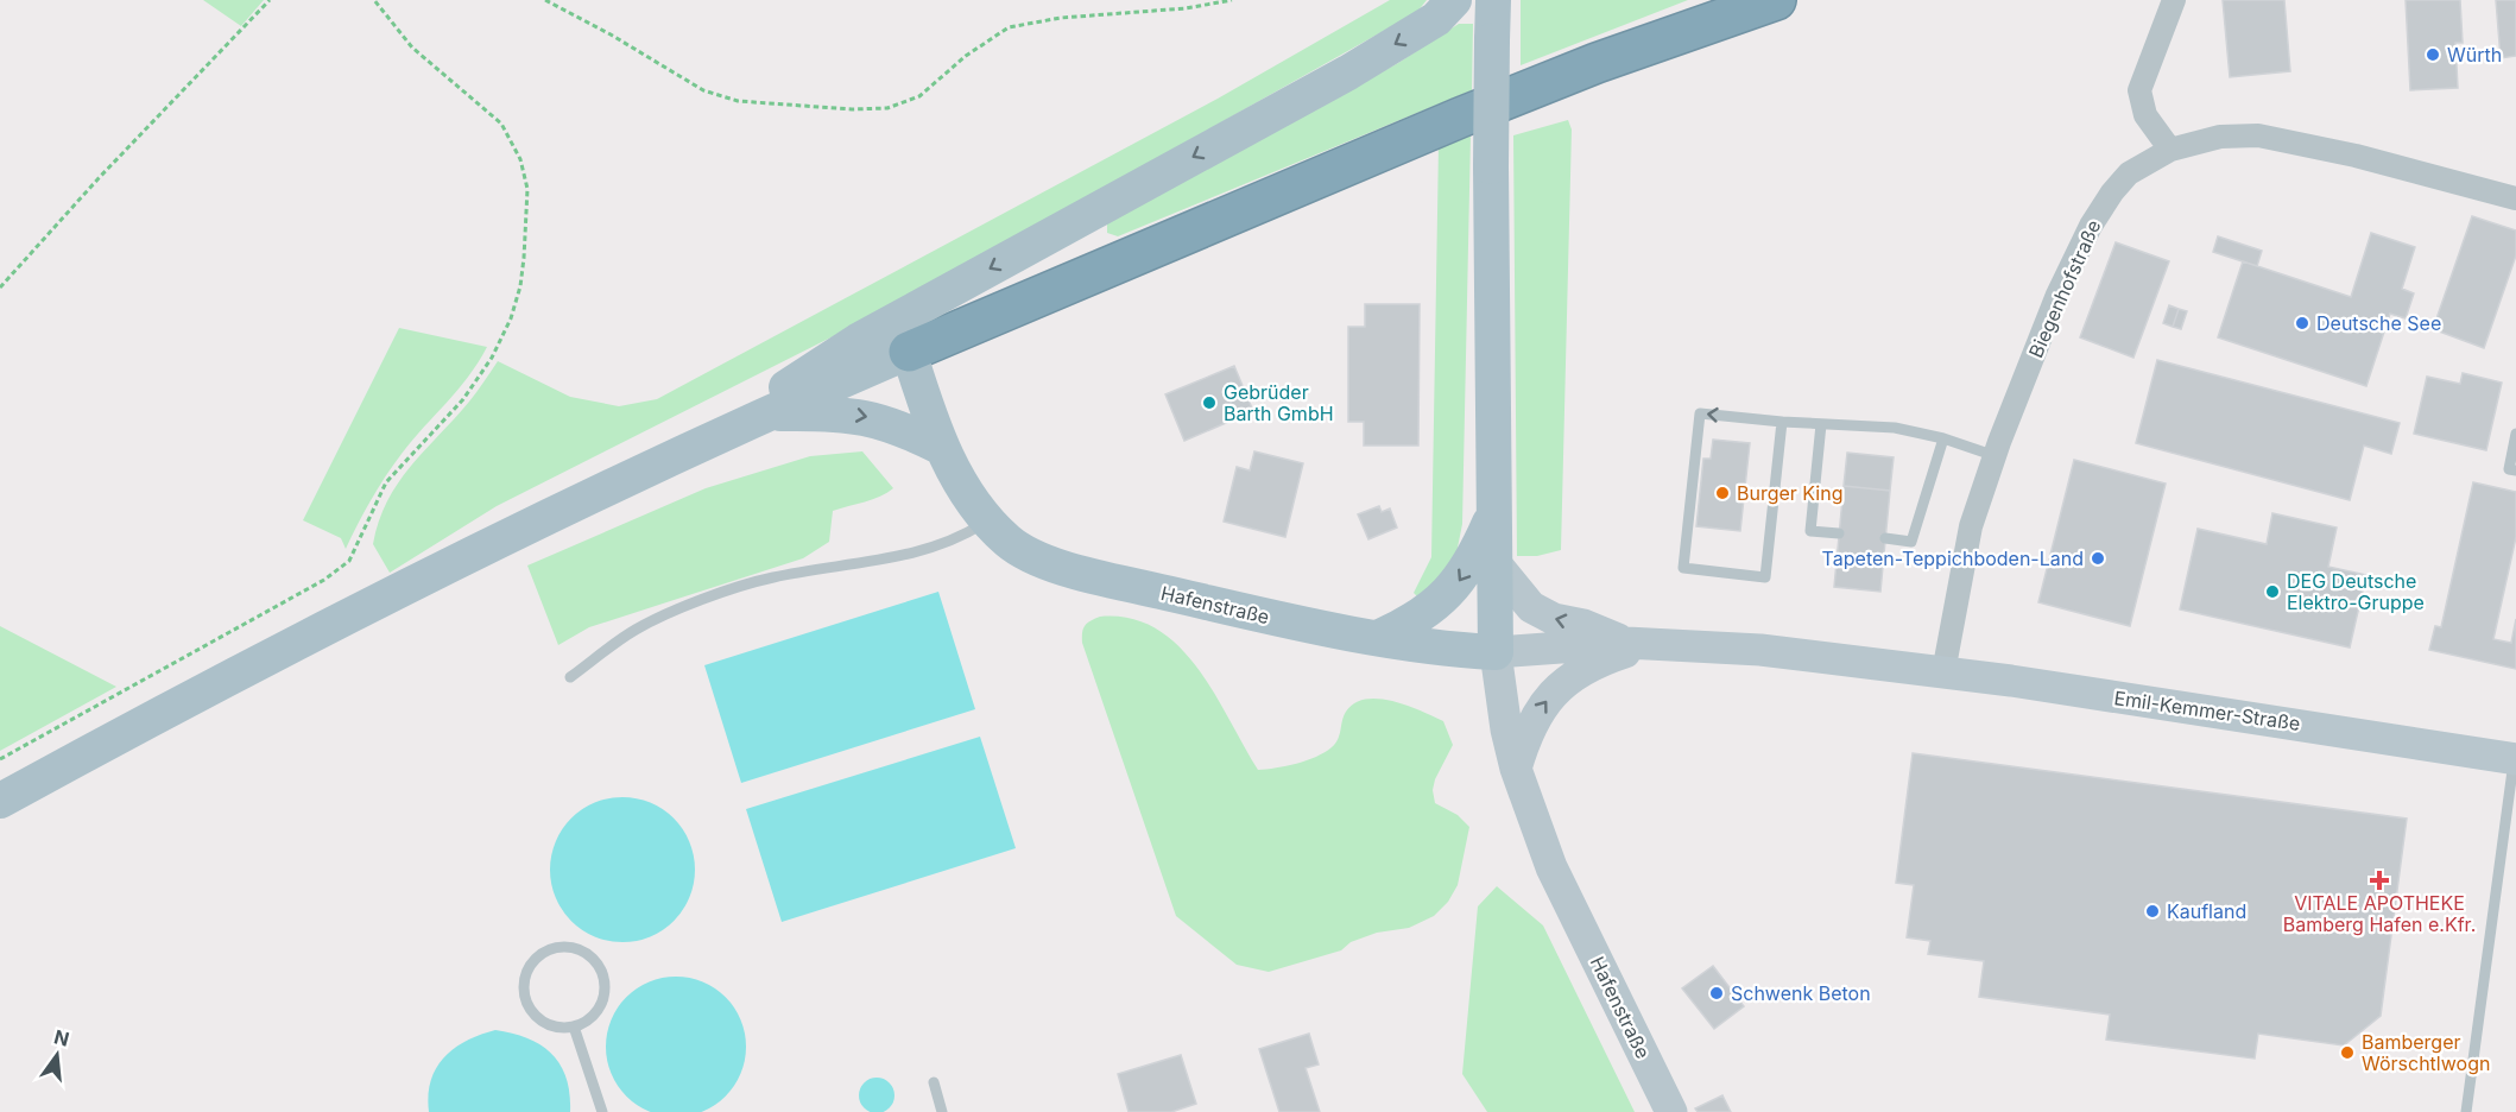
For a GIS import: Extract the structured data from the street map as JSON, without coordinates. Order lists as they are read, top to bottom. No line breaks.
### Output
{"streets":{"main road":["Hafenstraße"],"street":["Biegenhofstraße","Emil-Kemmer-Straße"]},"crossings":[["Biegenhofstraße","Emil-Kemmer-Straße"]],"places":{"other":["Würth","Deutsche See","Gebrüder Barth GmbH","Burger King","Tapeten-Teppichboden-Land","DEG Deutsche Elektro-Gruppe","Kaufland","Schwenk Beton","Bamberger Wörschtlwogn"],"health":["VITALE APOTHEKE Bamberg Hafen e.Kfr."]},"north":"top"}
